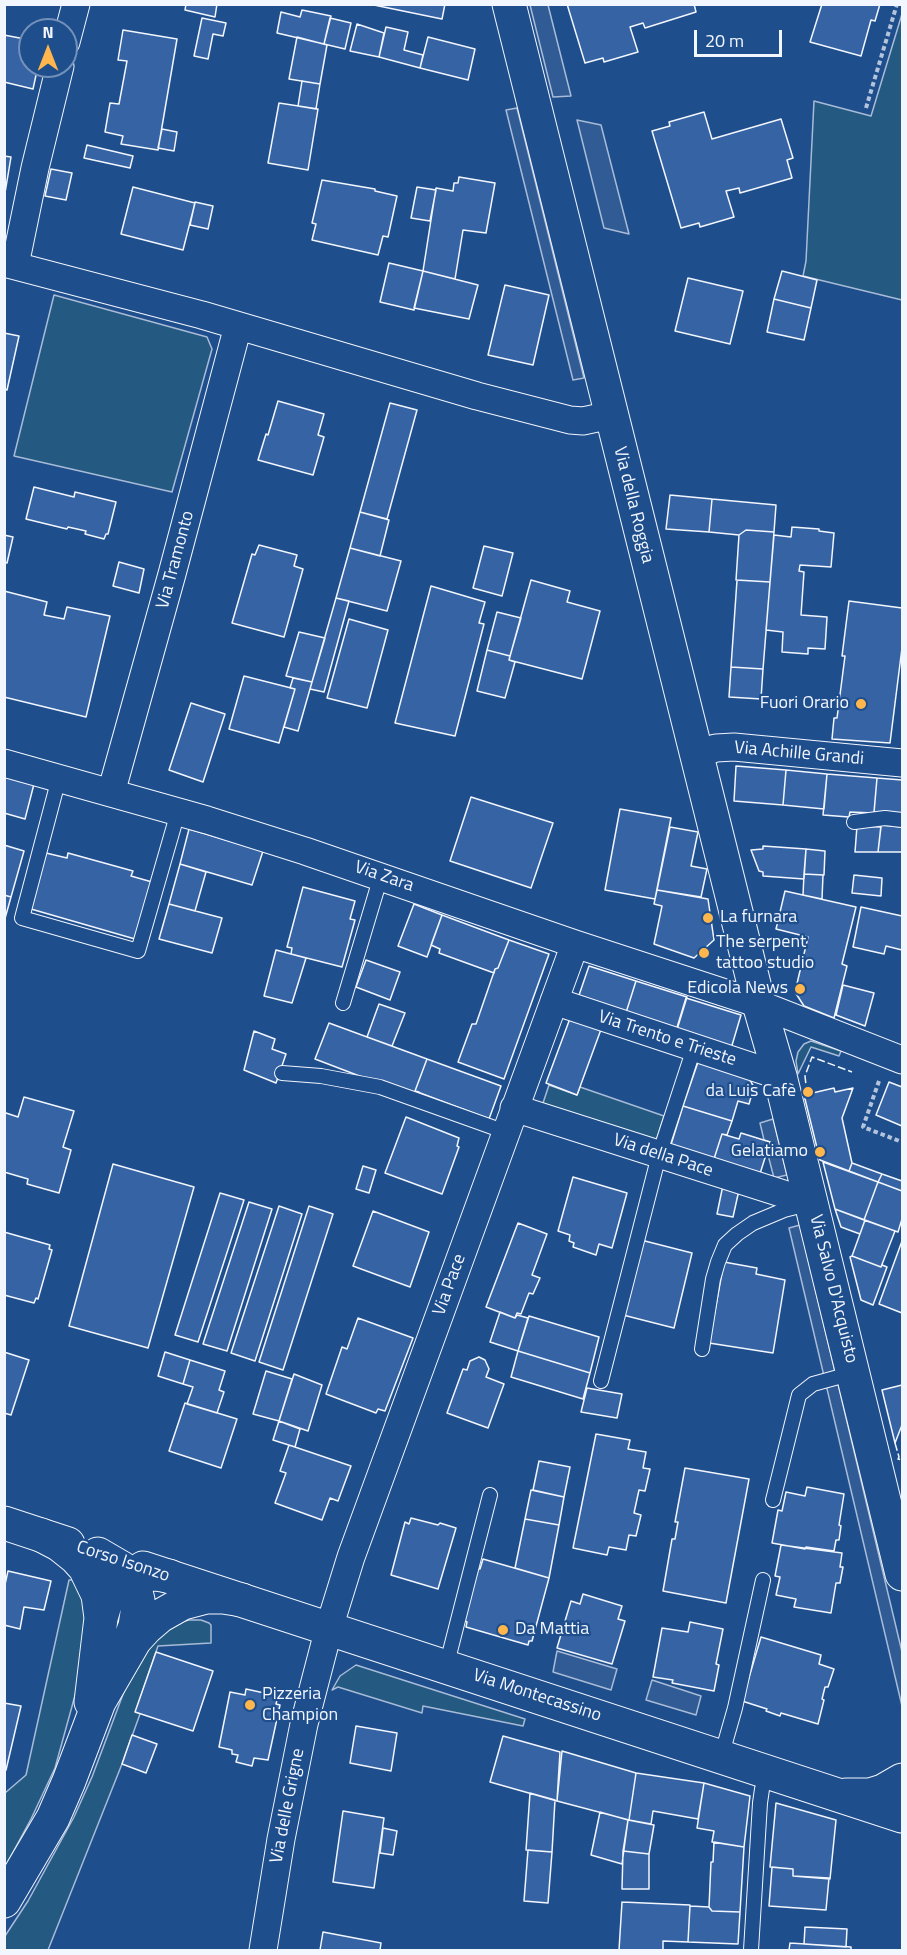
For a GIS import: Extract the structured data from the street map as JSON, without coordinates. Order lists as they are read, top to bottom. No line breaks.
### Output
{"streets":{"main road":["Via della Roggia","Via Salvo D'Acquisto","Corso Isonzo","Via Montecassino"],"street":["Via Tramonto","Via Achille Grandi","Via Zara","Via Trento e Trieste","Via della Pace","Via Pace","Via delle Grigne"]},"crossings":[["Via della Roggia","Via Achille Grandi"],["Via della Roggia","Via Zara"],["Via della Roggia","Via Salvo D'Acquisto"],["Via Tramonto","Via Zara"],["Via Zara","Via Pace"],["Via Zara","Via Salvo D'Acquisto"],["Via Trento e Trieste","Via Pace"],["Via Trento e Trieste","Via Salvo D'Acquisto"],["Via della Pace","Via Pace"],["Via della Pace","Via Salvo D'Acquisto"],["Via Pace","Via Montecassino"],["Via Pace","Via delle Grigne"],["Corso Isonzo","Via Montecassino"],["Via Montecassino","Via delle Grigne"]],"places":["Fuori Orario","La furnara","The serpent tattoo studio","Edicola News","da Luis Cafè","Gelatiamo","Da Mattia","Pizzeria Champion"],"scale_bar":"20 m","north":"top"}
